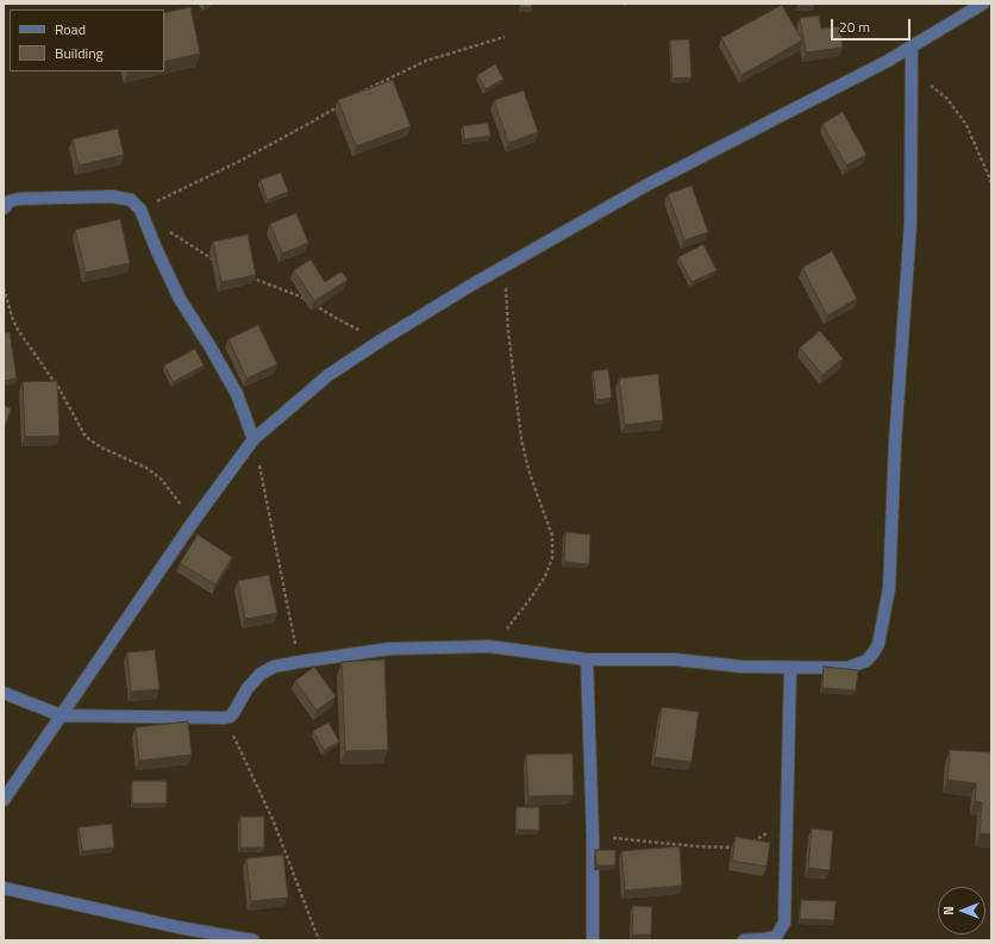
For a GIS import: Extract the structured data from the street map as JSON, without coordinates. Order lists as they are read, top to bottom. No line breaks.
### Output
{"legend":["Road","Building"],"scale_bar":"20 m","north":"left"}
